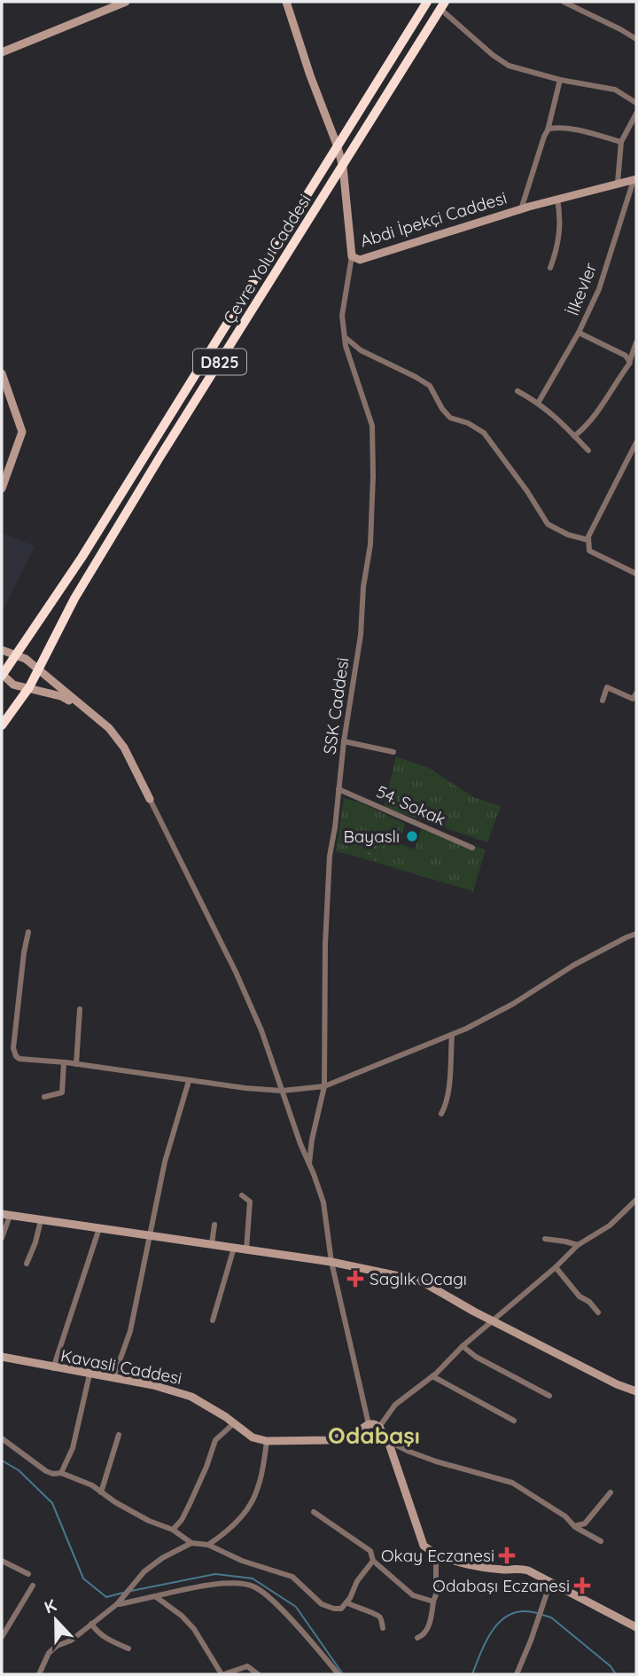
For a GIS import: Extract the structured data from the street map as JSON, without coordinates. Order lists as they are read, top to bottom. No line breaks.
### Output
{"streets":{"highway":["Çevre Yolu Caddesi","D825"],"street":["Abdi İpekçi Caddesi","İlkevler","SSK Caddesi","54. Sokak","Kavasli Caddesi"]},"crossings":[["Abdi İpekçi Caddesi","Çevre Yolu Caddesi"],["Abdi İpekçi Caddesi","İlkevler"],["Abdi İpekçi Caddesi","SSK Caddesi"],["SSK Caddesi","54. Sokak"]],"districts":["Odabaşı"],"places":{"other":["Bayaslı"],"health":["Saglık Ocagı","Okay Eczanesi","Odabaşı Eczanesi"]},"north":"top"}
